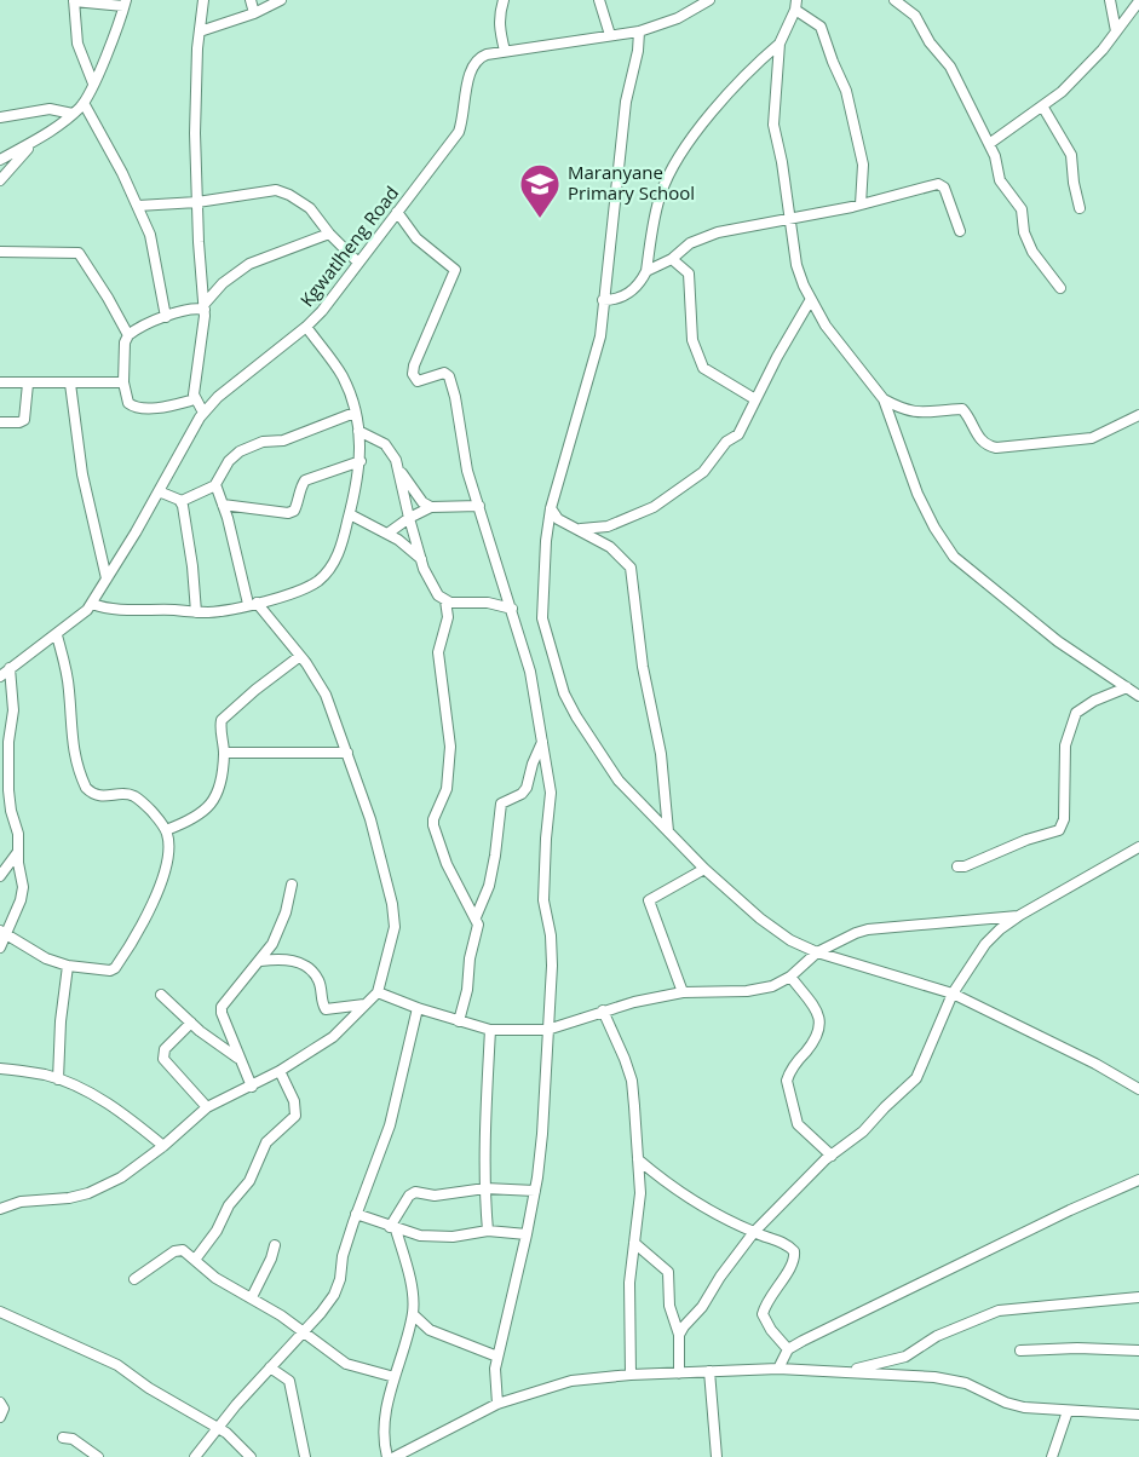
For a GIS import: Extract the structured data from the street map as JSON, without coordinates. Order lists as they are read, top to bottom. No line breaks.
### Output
{"streets":{"street":["Kgwatlheng Road"]},"places":{"school or university":["Maranyane Primary School"]}}
